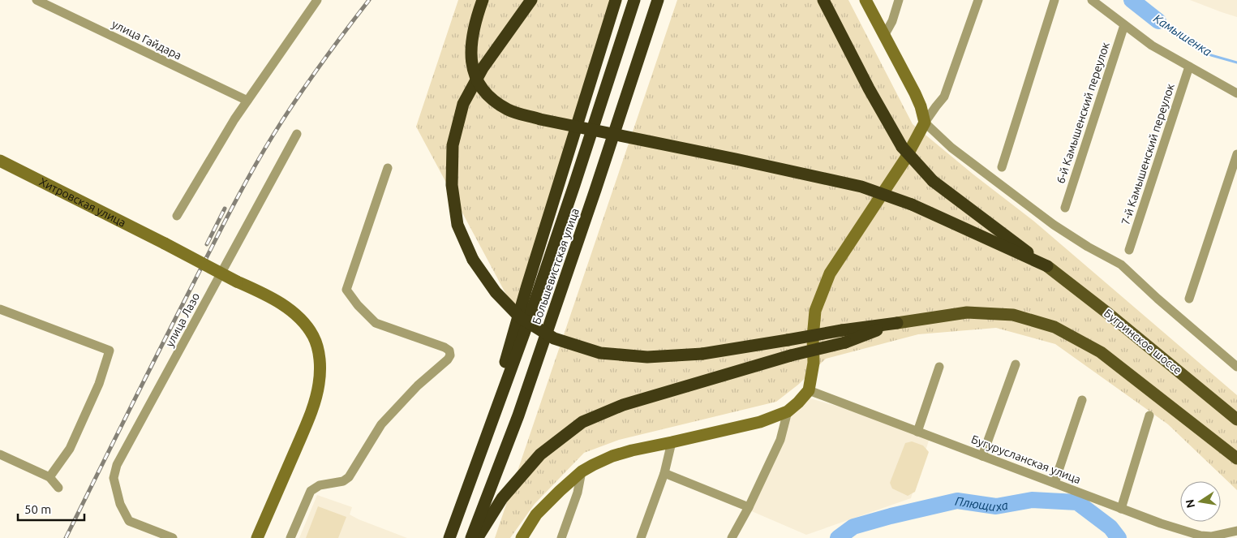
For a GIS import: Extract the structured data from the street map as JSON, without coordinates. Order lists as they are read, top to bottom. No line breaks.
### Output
{"streets":{"highway":["Большевистская улица"],"main road":["Бугринское шоссе"],"street":["улица Гайдара","6-й Камышенский переулок","7-й Камышенский переулок","Хитровская улица","улица Лазо","Бугурусланская улица"]},"water":["Камышенка","Плющиха"],"scale_bar":"50 m","north":"left"}
